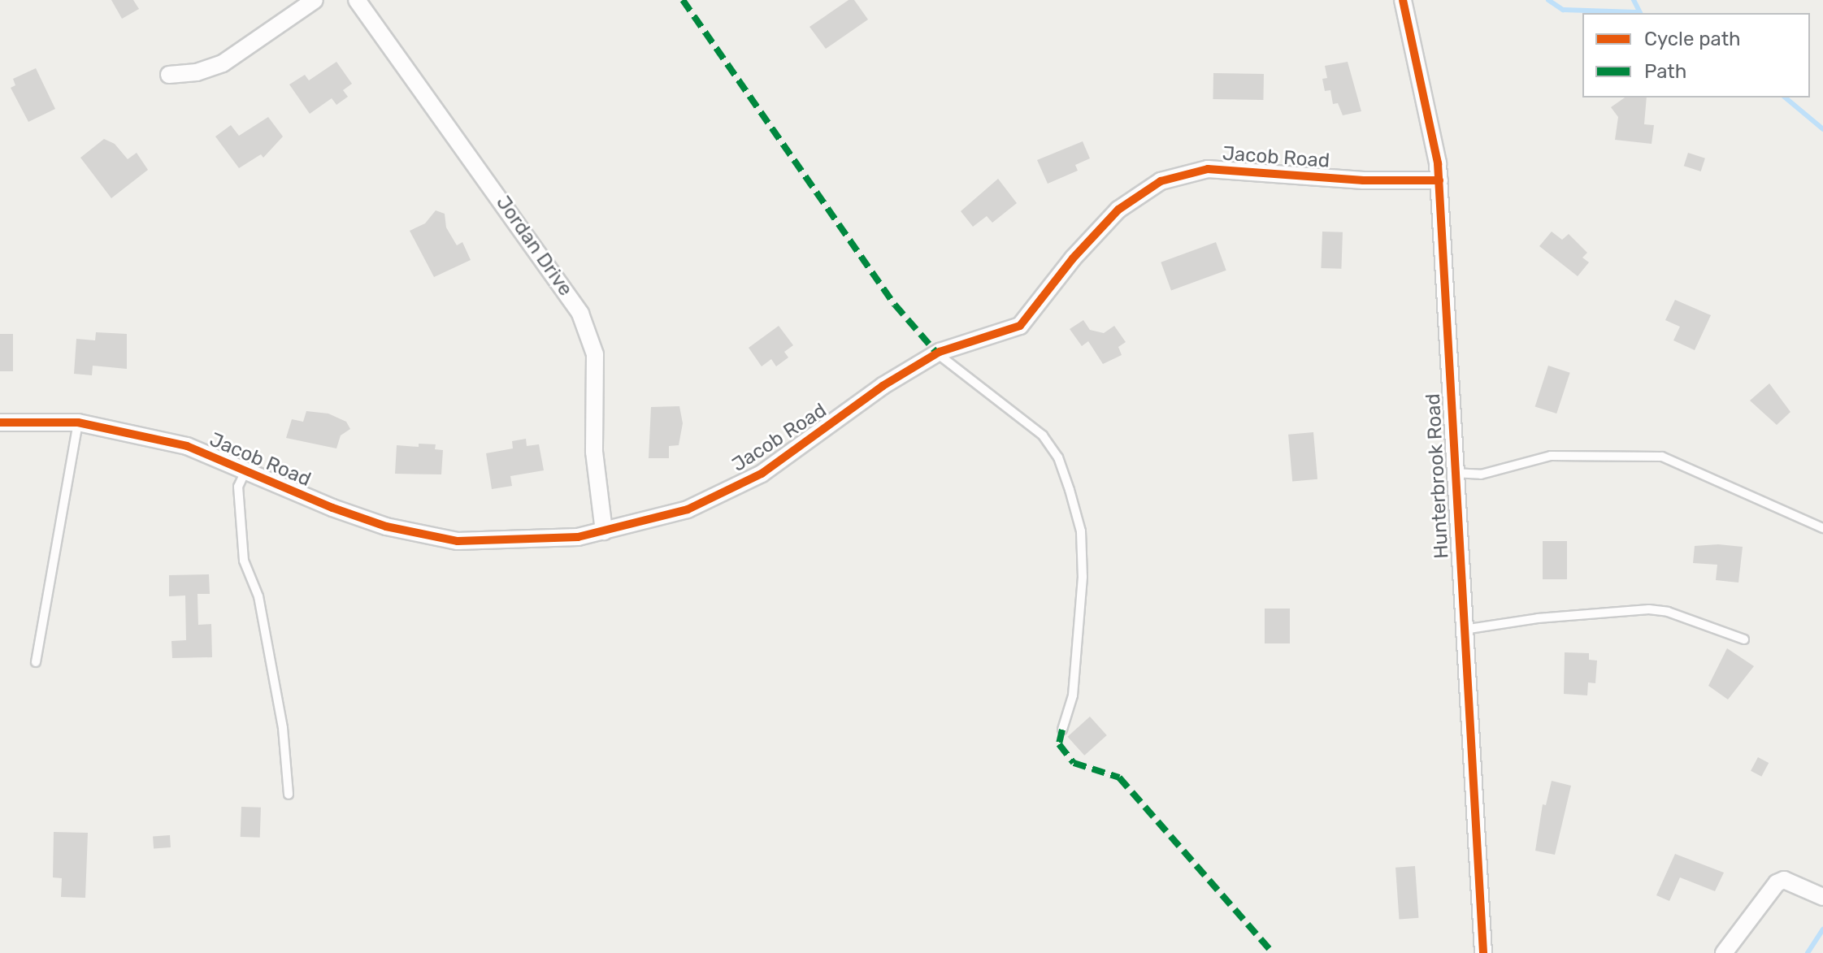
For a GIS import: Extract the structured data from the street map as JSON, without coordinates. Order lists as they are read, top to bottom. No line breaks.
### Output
{"streets":{"street":["Jacob Road","Jordan Drive","Hunterbrook Road"]},"crossings":[["Jacob Road","Jordan Drive"],["Jacob Road","Hunterbrook Road"]],"legend":["Cycle path","Path"]}
